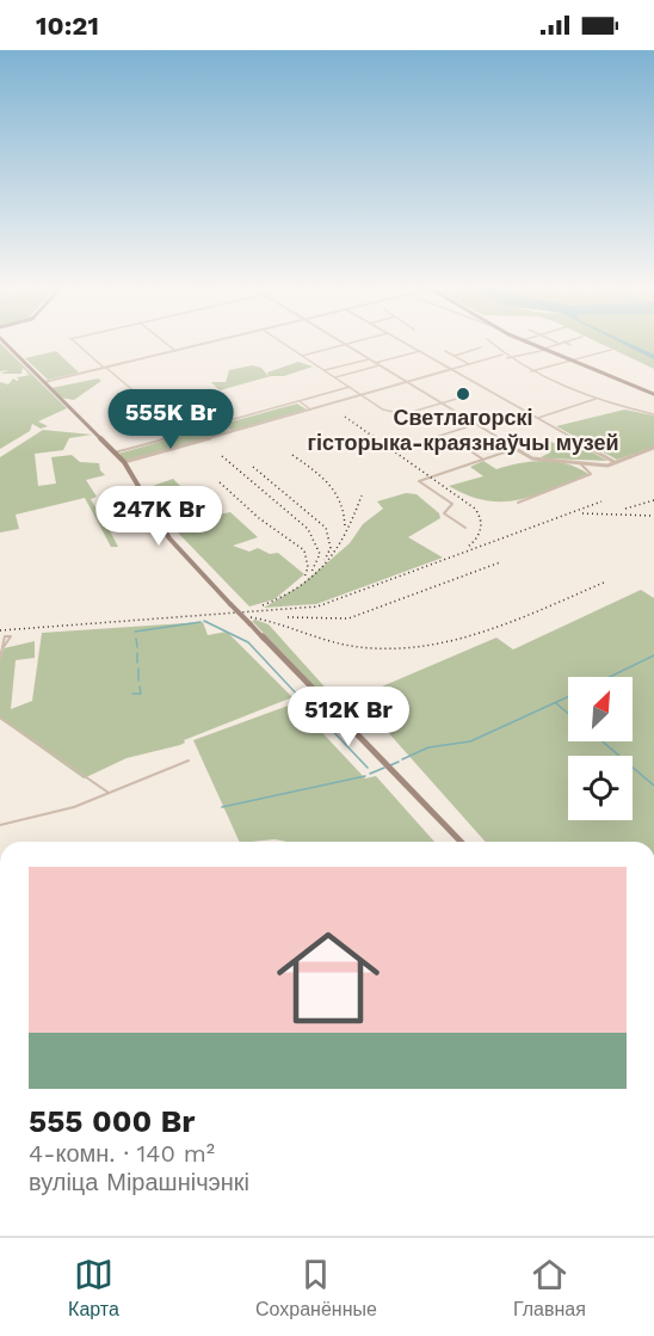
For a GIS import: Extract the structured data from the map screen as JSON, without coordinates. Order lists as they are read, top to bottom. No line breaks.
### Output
{"places":["Светлагорскі гісторыка-краязнаўчы музей"],"north":"top right","page":{"status":"10:21","price":["555K Br","247K Br","512K Br"],"list":[{"name":"555 000 Br","note":"4-комн. · 140 m² · вуліца Мірашнічэнкі"}],"tabs":["Карта","Сохранённые","Главная"]}}
